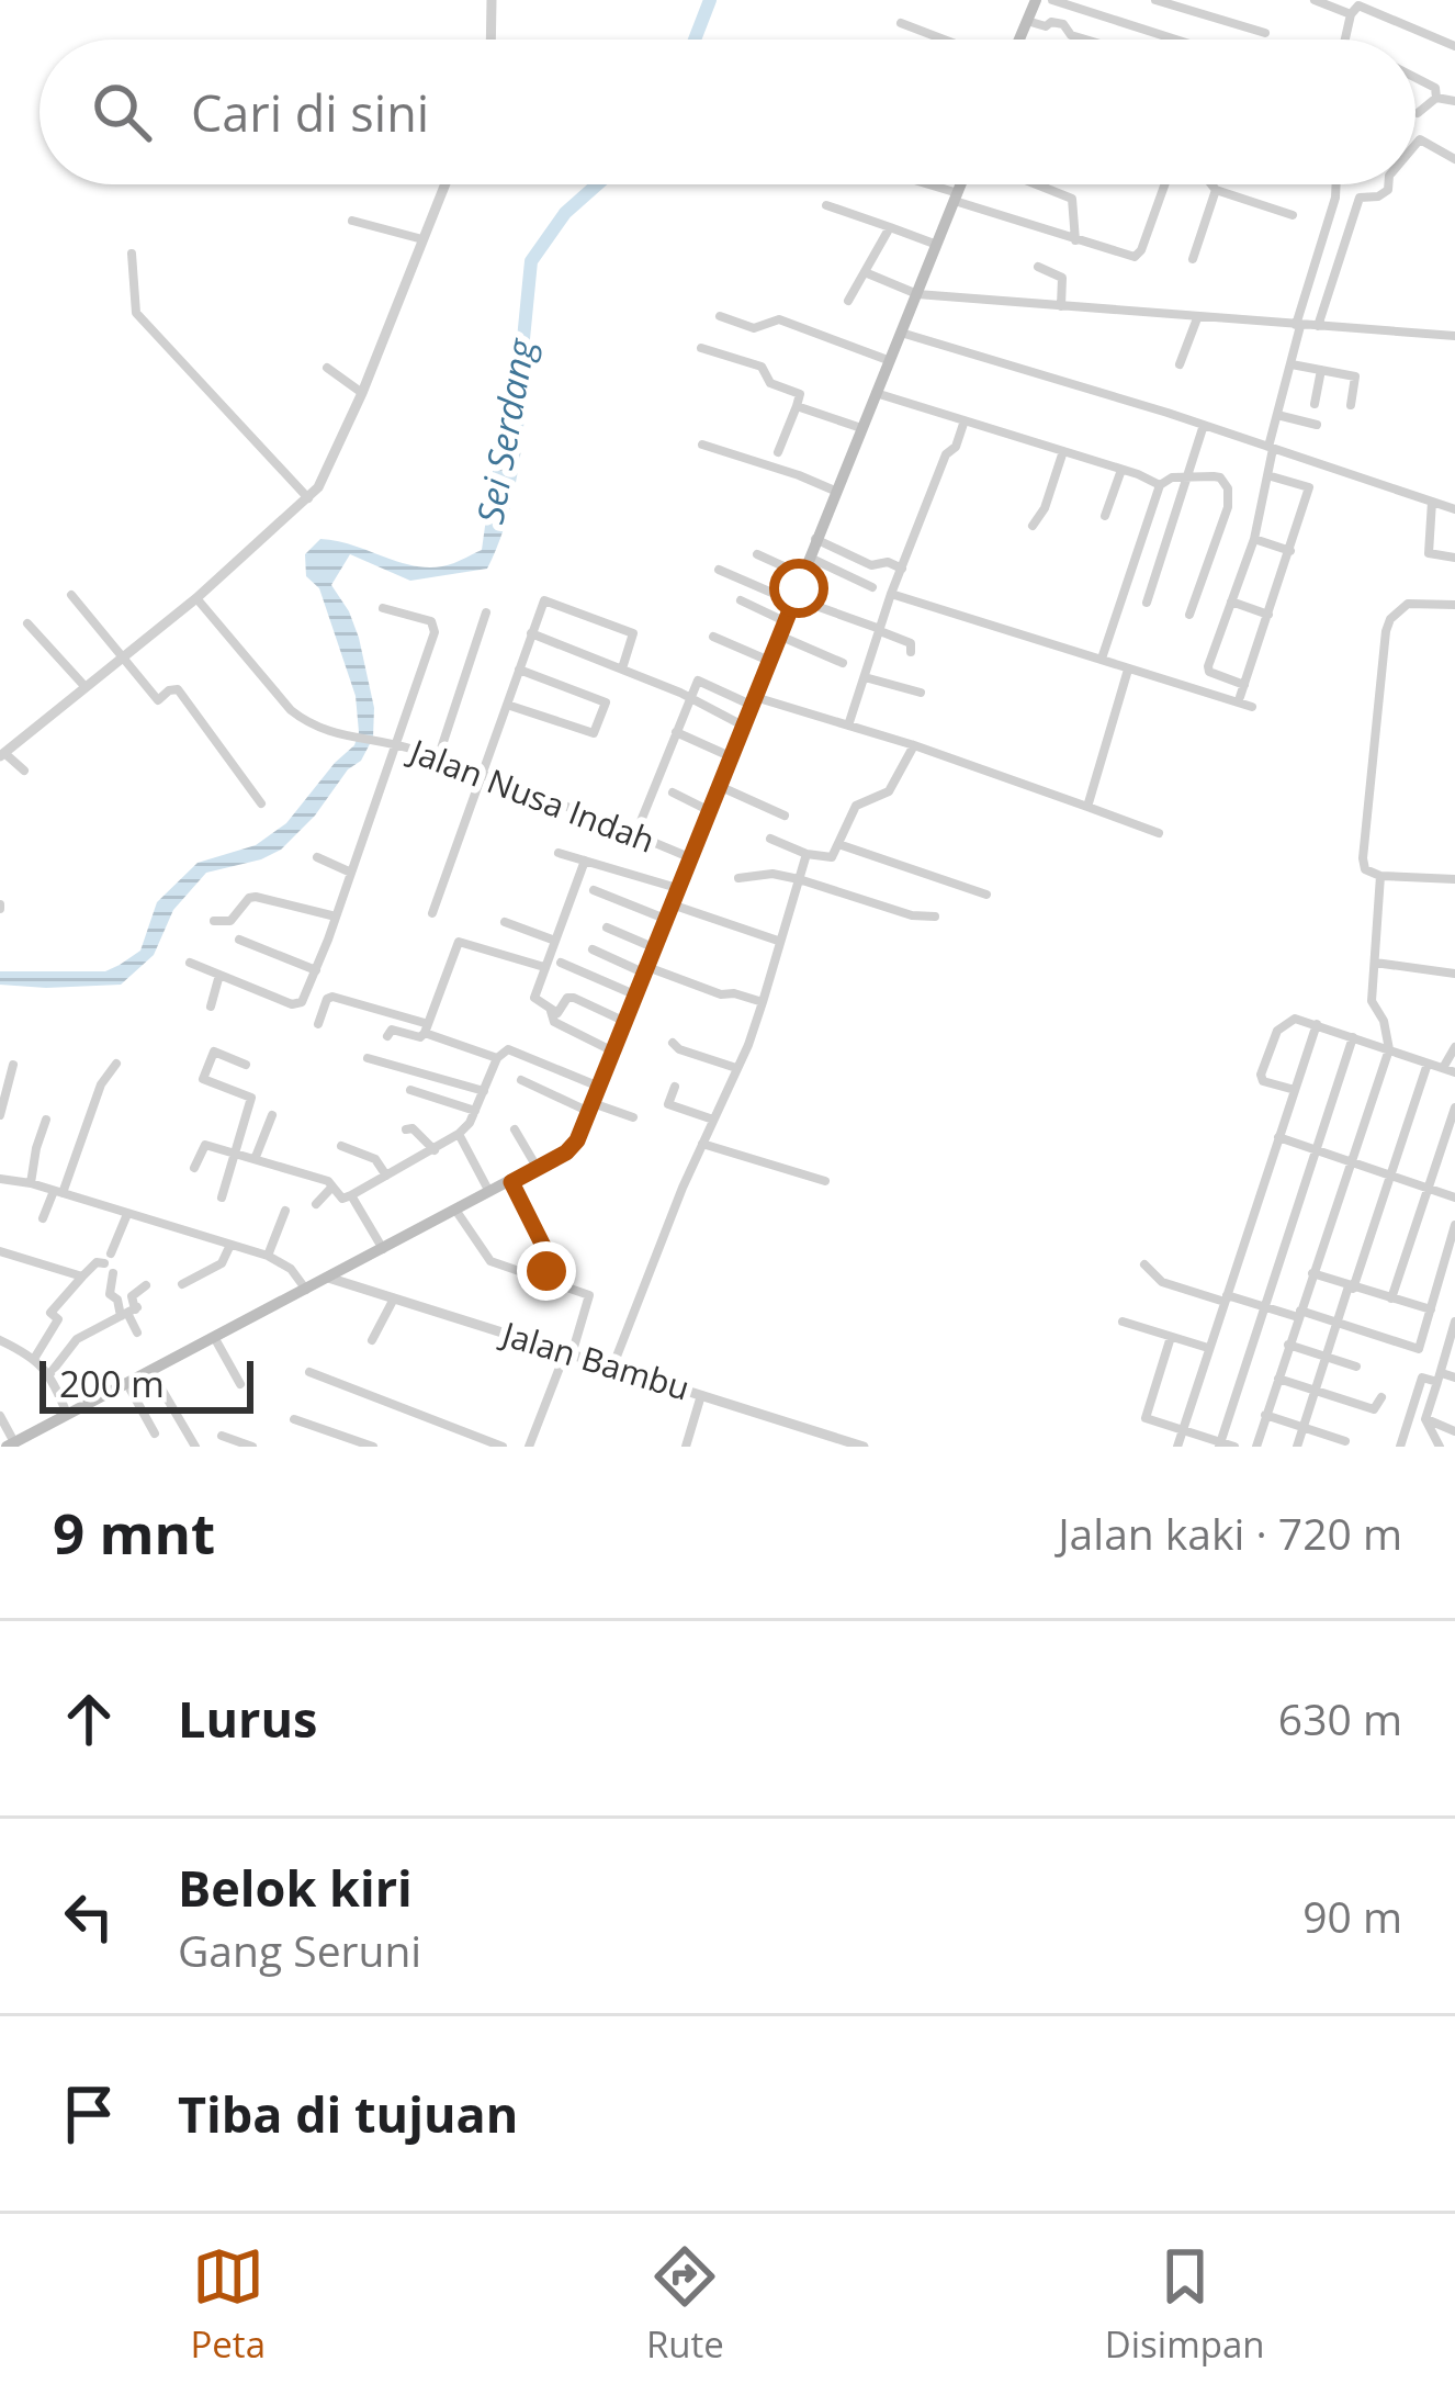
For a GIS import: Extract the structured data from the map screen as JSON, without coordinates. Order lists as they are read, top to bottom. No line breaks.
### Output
{"streets":{"street":["Jalan Nusa Indah","Jalan Bambu"]},"water":["Sei Serdang"],"scale_bar":"200 m","page":{"search":"Cari di sini","scale":"200 m","heading":["9 mnt","Jalan kaki · 720 m"],"list":[["Lurus","630 m"],["Belok kiri","Gang Seruni","90 m"],"Tiba di tujuan"],"nav":["Peta","Rute","Disimpan"]}}
